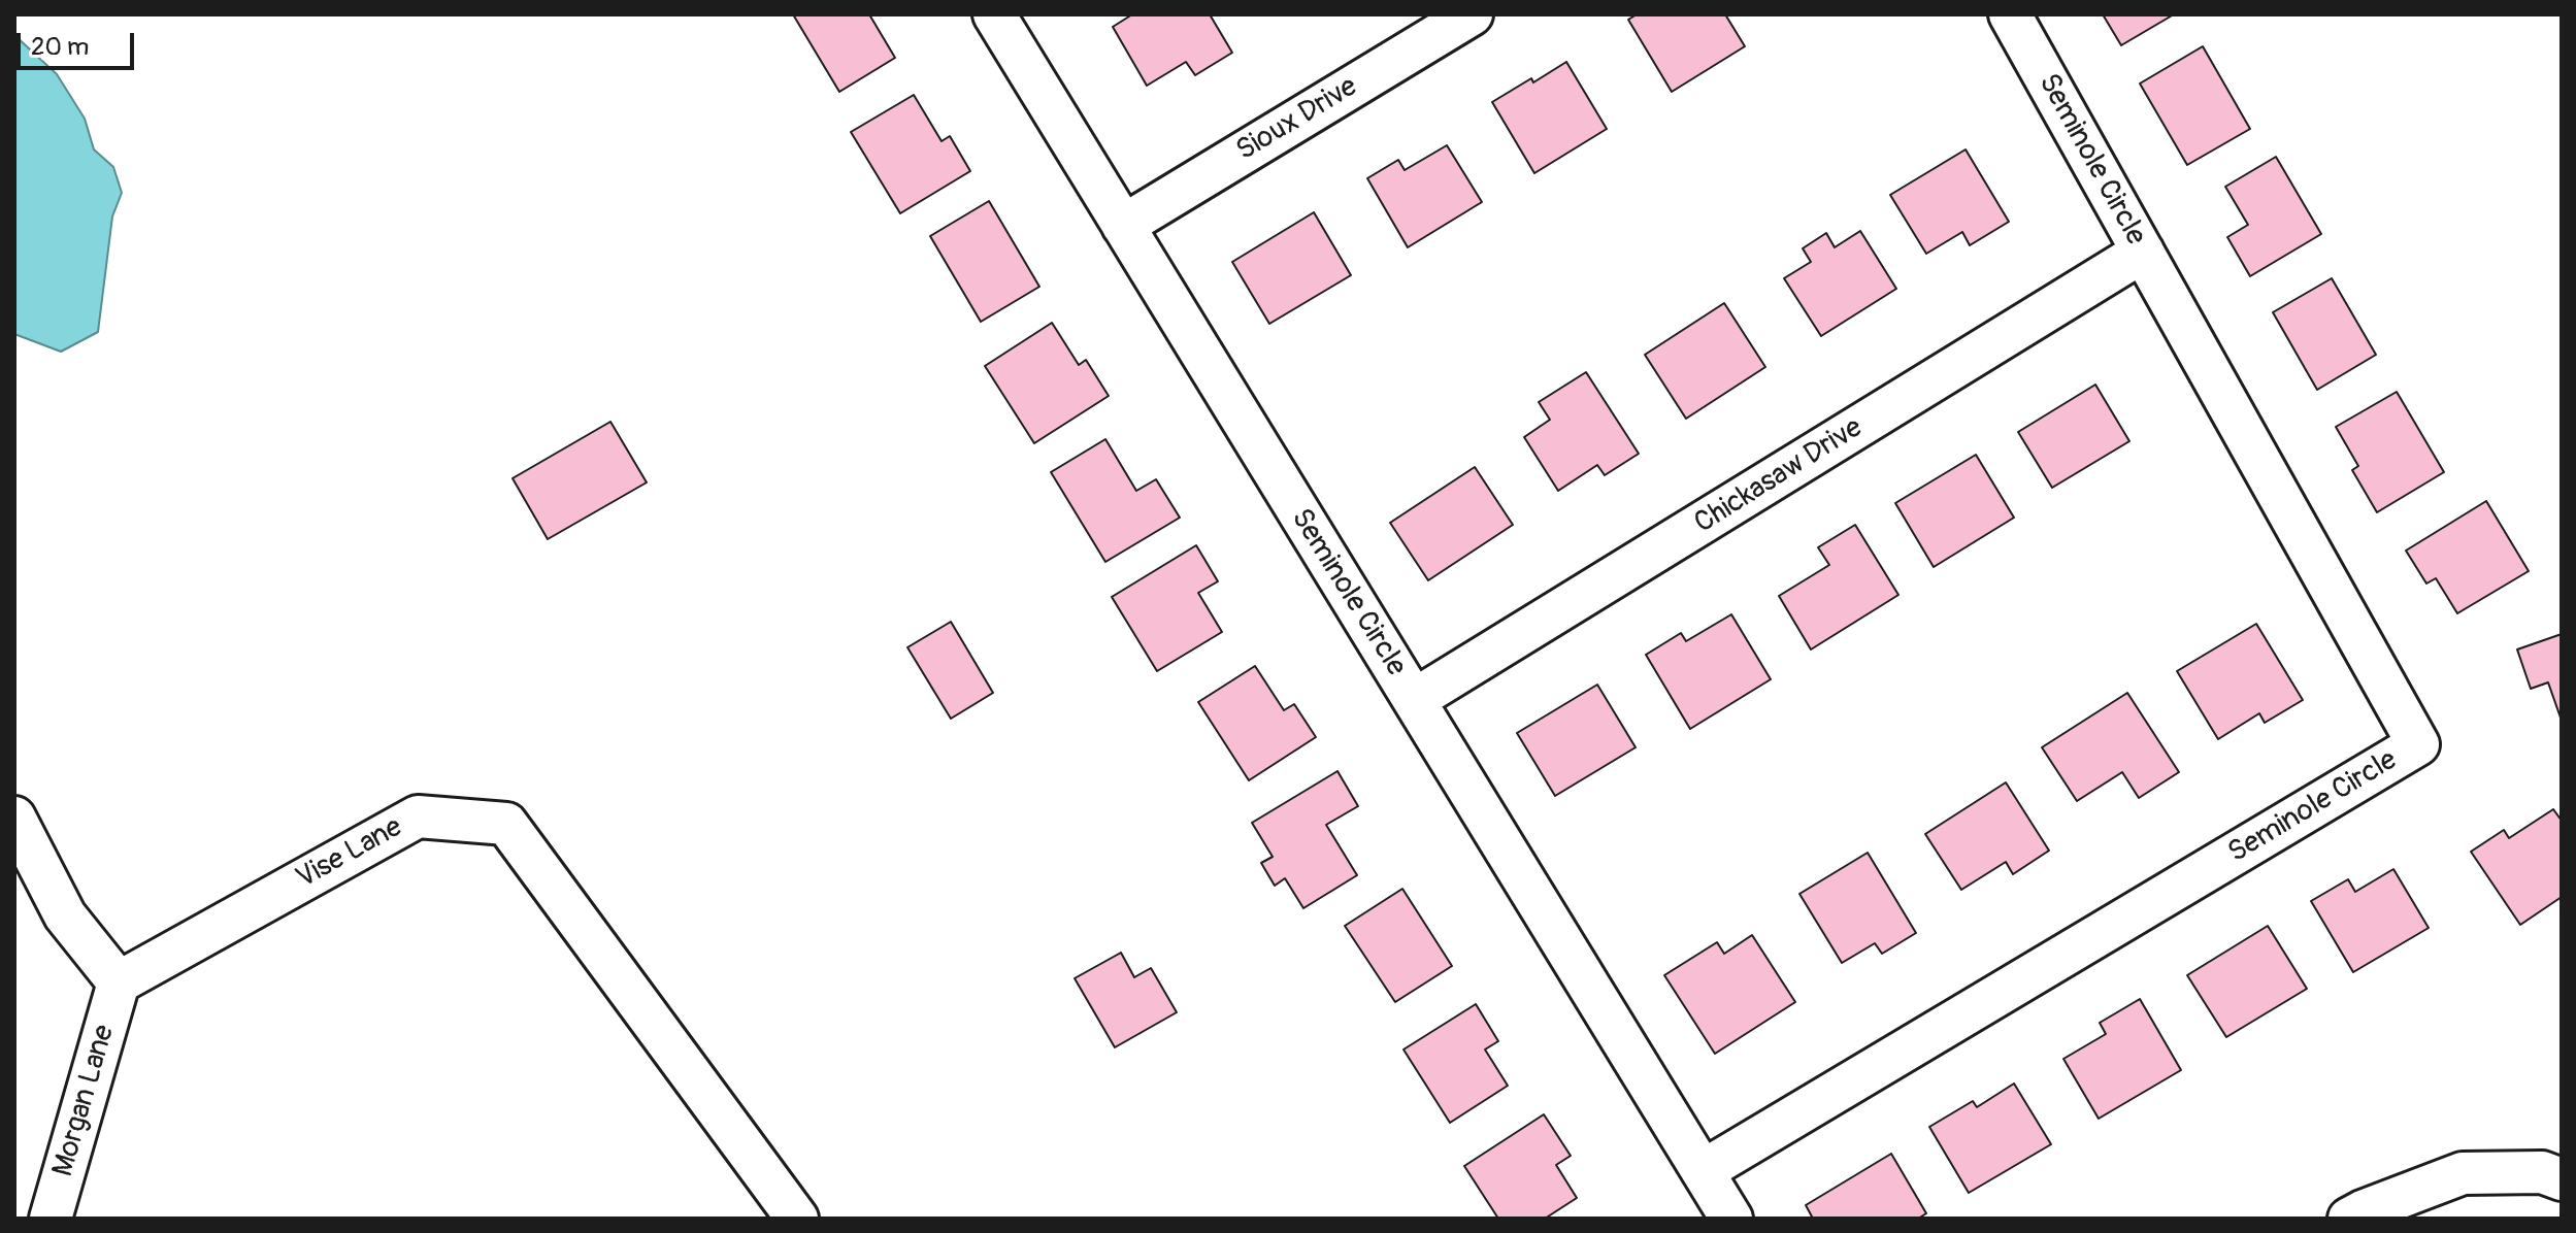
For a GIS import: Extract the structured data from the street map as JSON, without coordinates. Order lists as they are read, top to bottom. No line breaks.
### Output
{"streets":{"street":["Sioux Drive","Seminole Circle","Chickasaw Drive","Vise Lane","Morgan Lane"]},"crossings":[["Sioux Drive","Seminole Circle"],["Seminole Circle","Chickasaw Drive"],["Vise Lane","Morgan Lane"]],"scale_bar":"20 m"}
